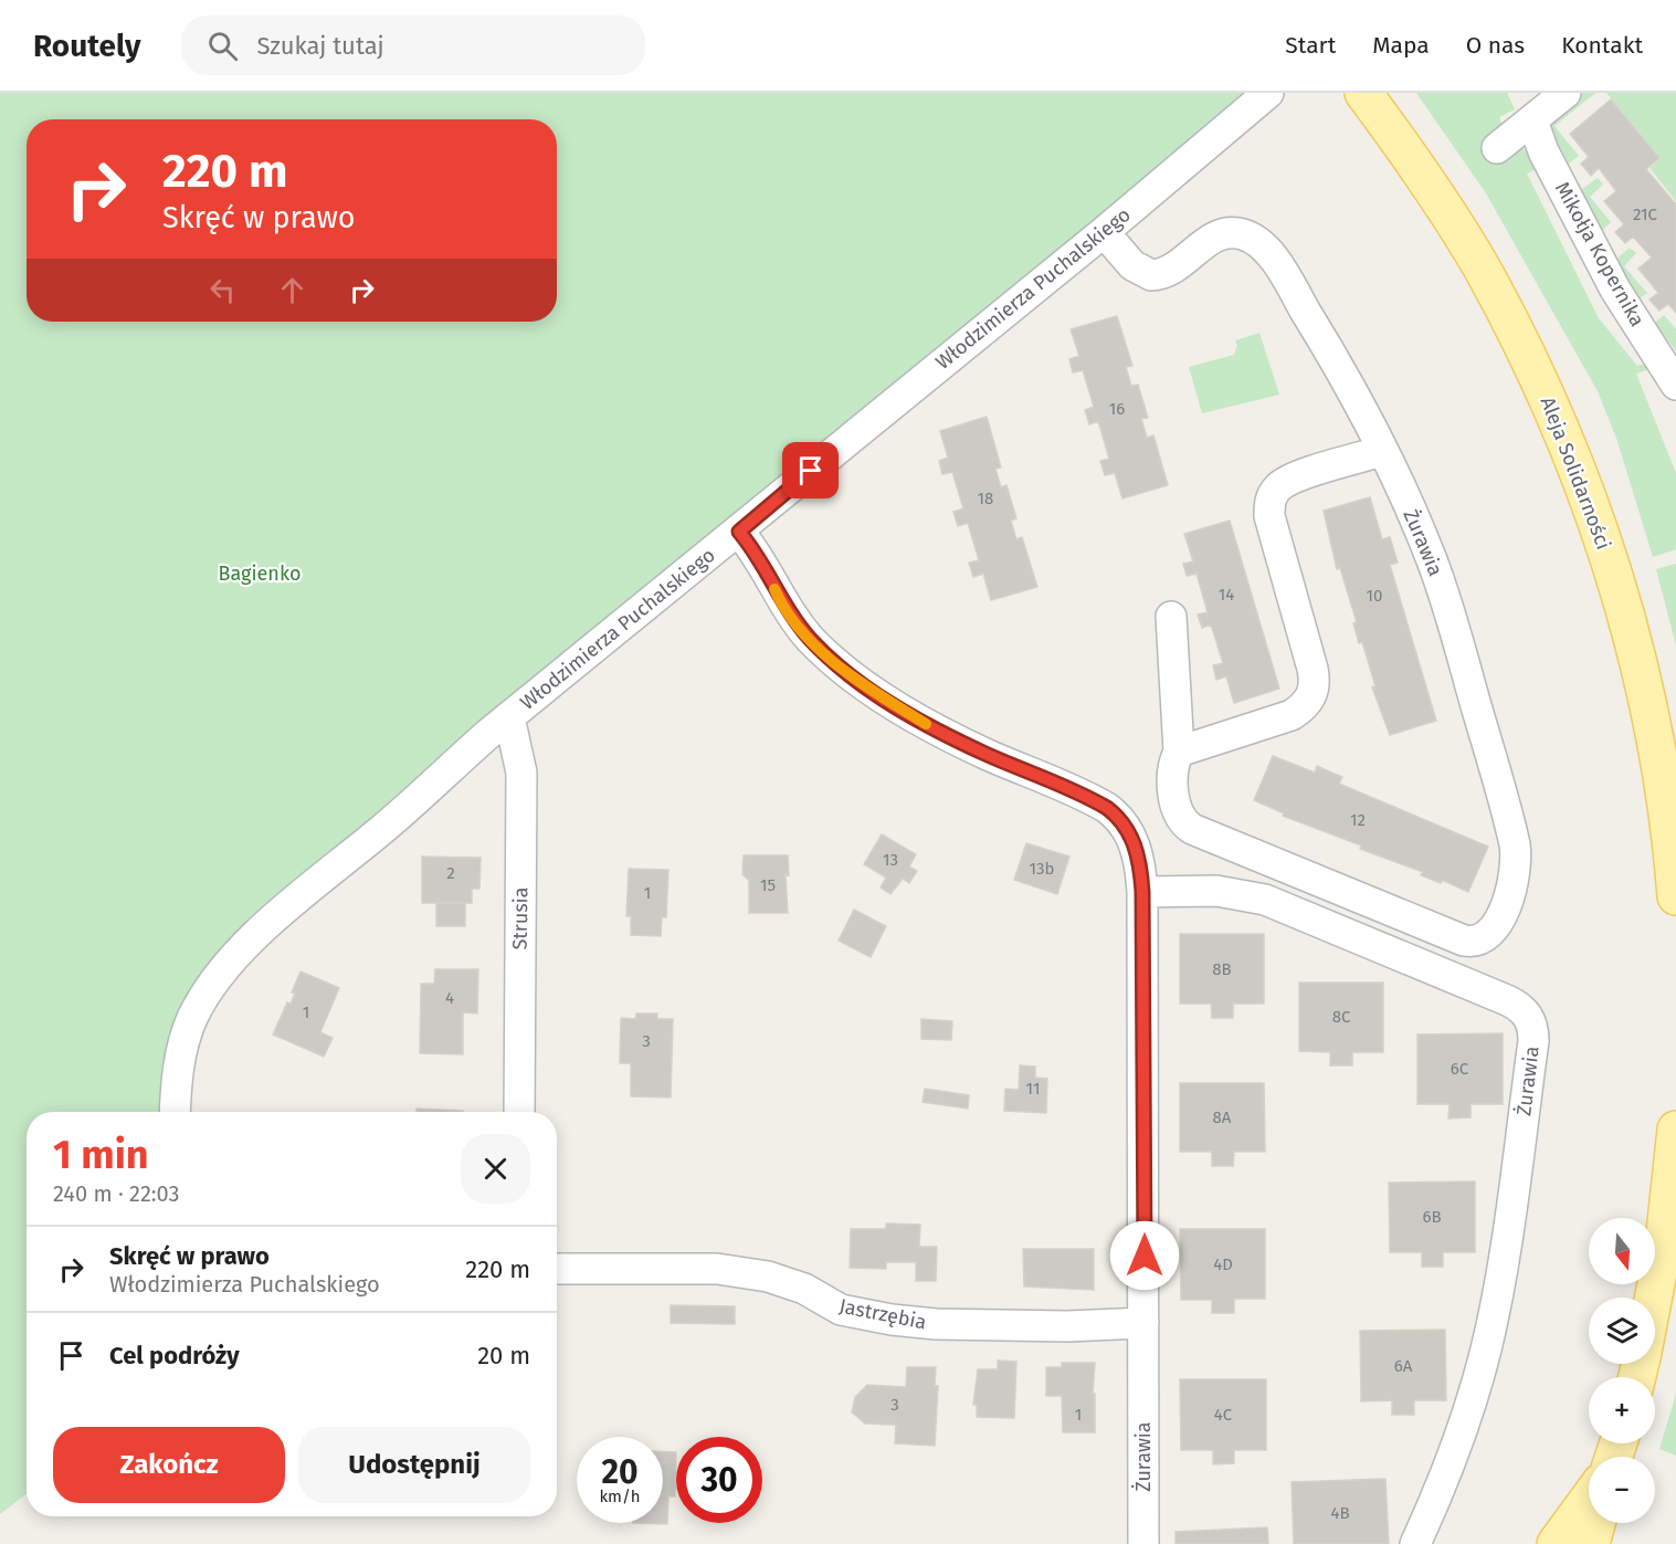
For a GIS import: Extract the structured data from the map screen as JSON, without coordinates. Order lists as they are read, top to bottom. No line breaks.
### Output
{"streets":{"main road":["Aleja Solidarności"],"street":["Mikołja Kopernika","Włodzimierza Puchalskiego","Żurawia","Strusia","Jastrzębia"]},"crossings":[["Włodzimierza Puchalskiego","Żurawia"],["Włodzimierza Puchalskiego","Strusia"],["Żurawia","Jastrzębia"]],"parks":["Bagienko"],"house_numbers":["21C","16","18","14","10","12","13","13b","2","15","1","8B","4","1","8C","3","6C","11","8A","6B","4D","6A","3","1","4C","4B"],"north":"bottom","page":{"header":"Routely","search":"Szukaj tutaj","nav":["Start","Mapa","O nas","Kontakt"],"turn":["220 m","Skręć w prawo"],"heading":["1 min","240 m · 22:03"],"map_buttons":["+","−"],"list":[{"name":"Skręć w prawo","note":"Włodzimierza Puchalskiego","value":"220 m"},{"name":"Cel podróży","value":"20 m"}],"buttons":["Zakończ","Udostępnij"],"speed":"20 km/h","limit":"30"}}
